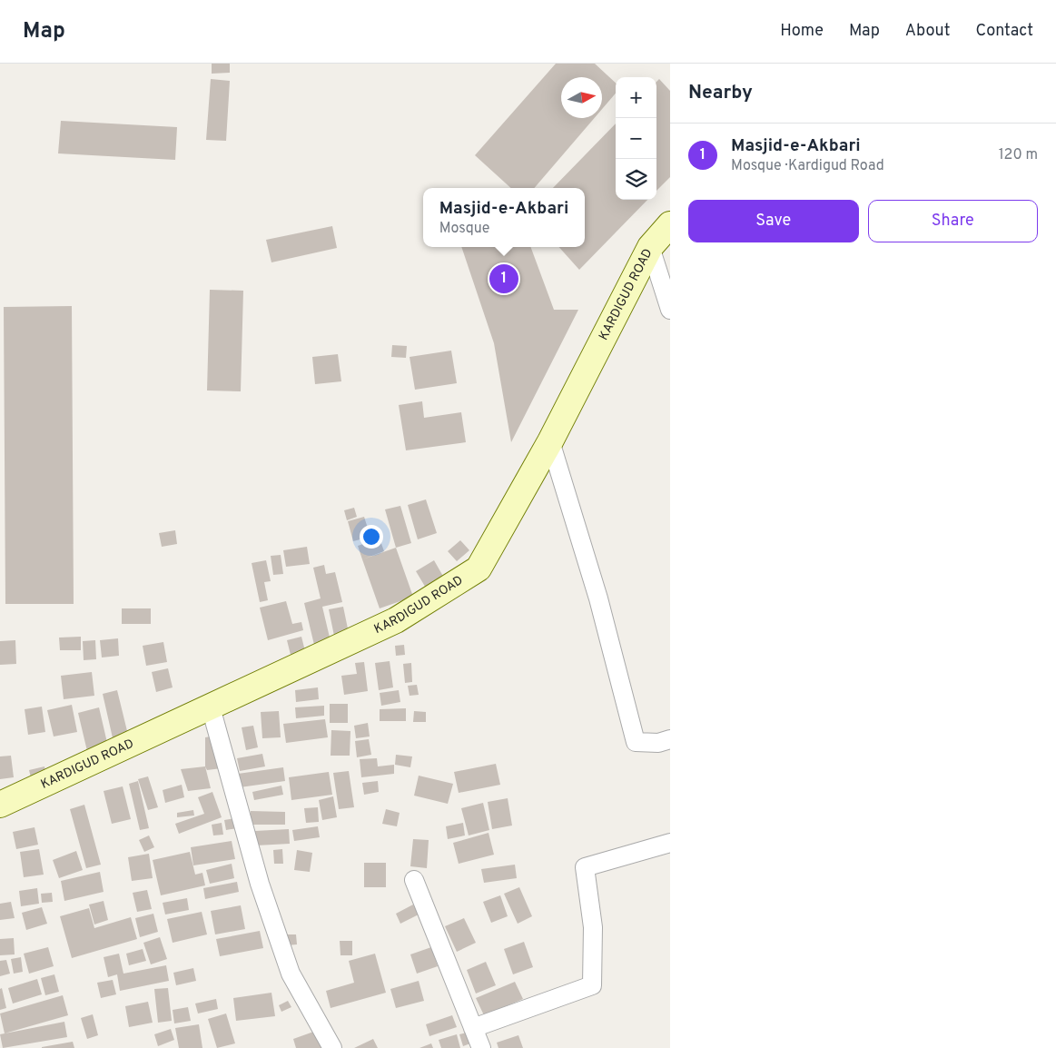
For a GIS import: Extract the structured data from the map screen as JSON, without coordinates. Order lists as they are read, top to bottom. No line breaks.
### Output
{"streets":{"street":["KARDIGUD ROAD"]},"north":"right","page":{"header":"Map","nav":["Home","Map","About","Contact"],"heading":"Nearby","map_buttons":["+","−"],"list":[{"mark":"1","name":"Masjid-e-Akbari","note":"Mosque · Kardigud Road","value":"120 m"}],"buttons":["Save","Share"],"popup":["Masjid-e-Akbari","Mosque"],"pins":"1"}}
